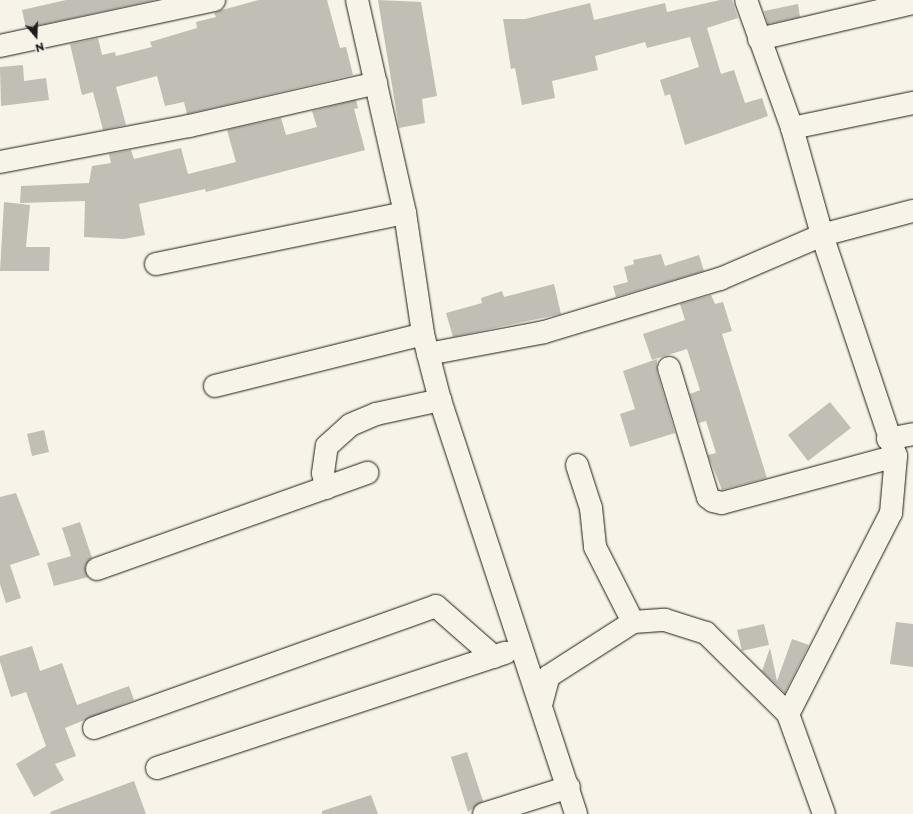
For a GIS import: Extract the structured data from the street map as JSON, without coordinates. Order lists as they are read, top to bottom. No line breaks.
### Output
{"north":"bottom"}
